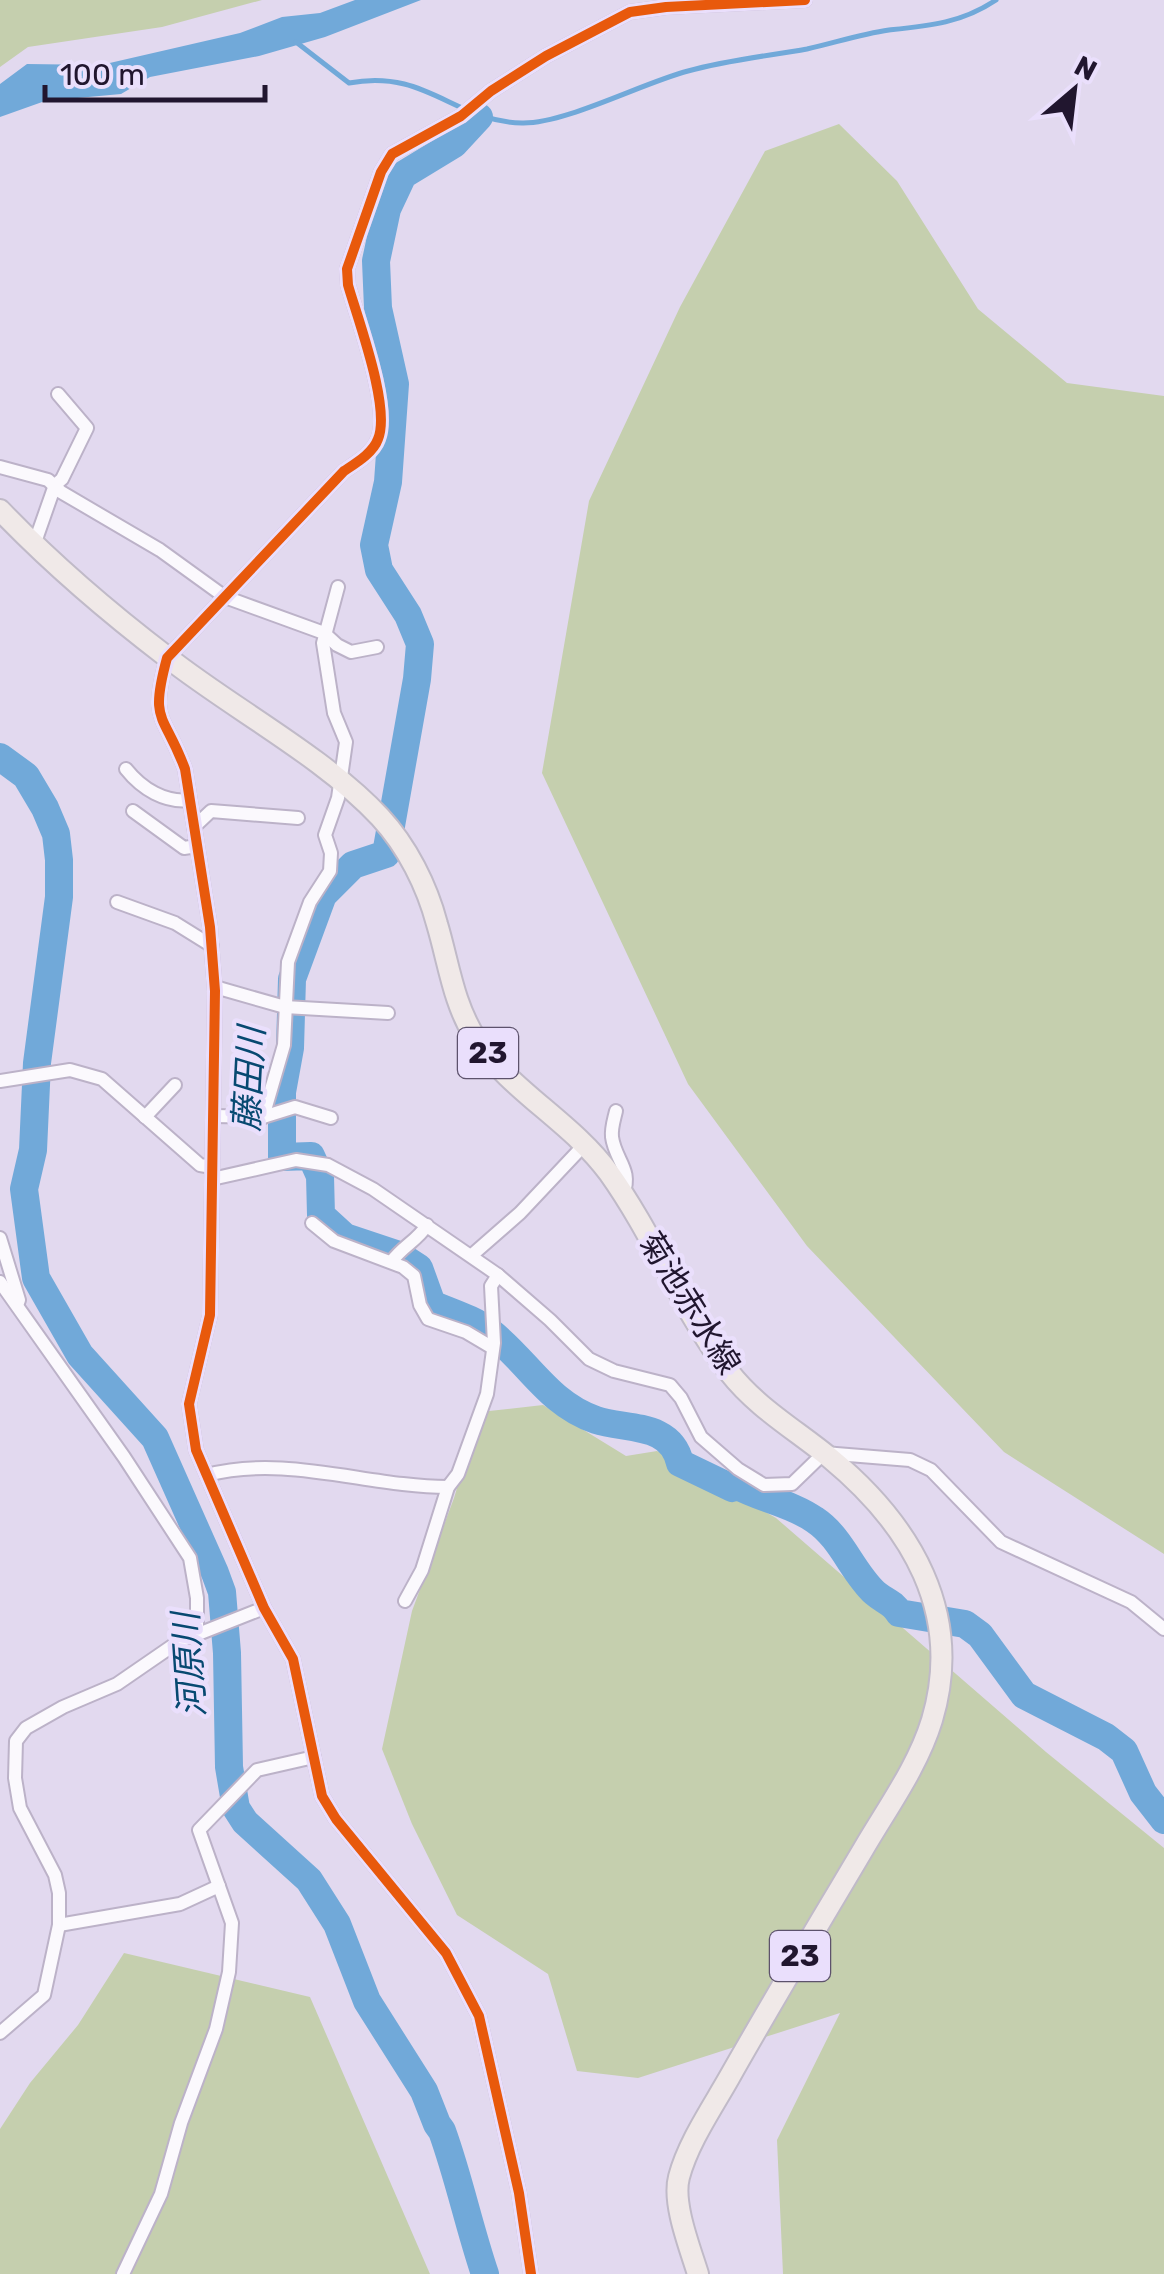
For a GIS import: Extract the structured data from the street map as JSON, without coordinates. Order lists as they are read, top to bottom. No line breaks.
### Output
{"streets":{"main road":["23","菊池赤水線"]},"water":["藤田川","河原川"],"scale_bar":"100 m","north":"top right"}
